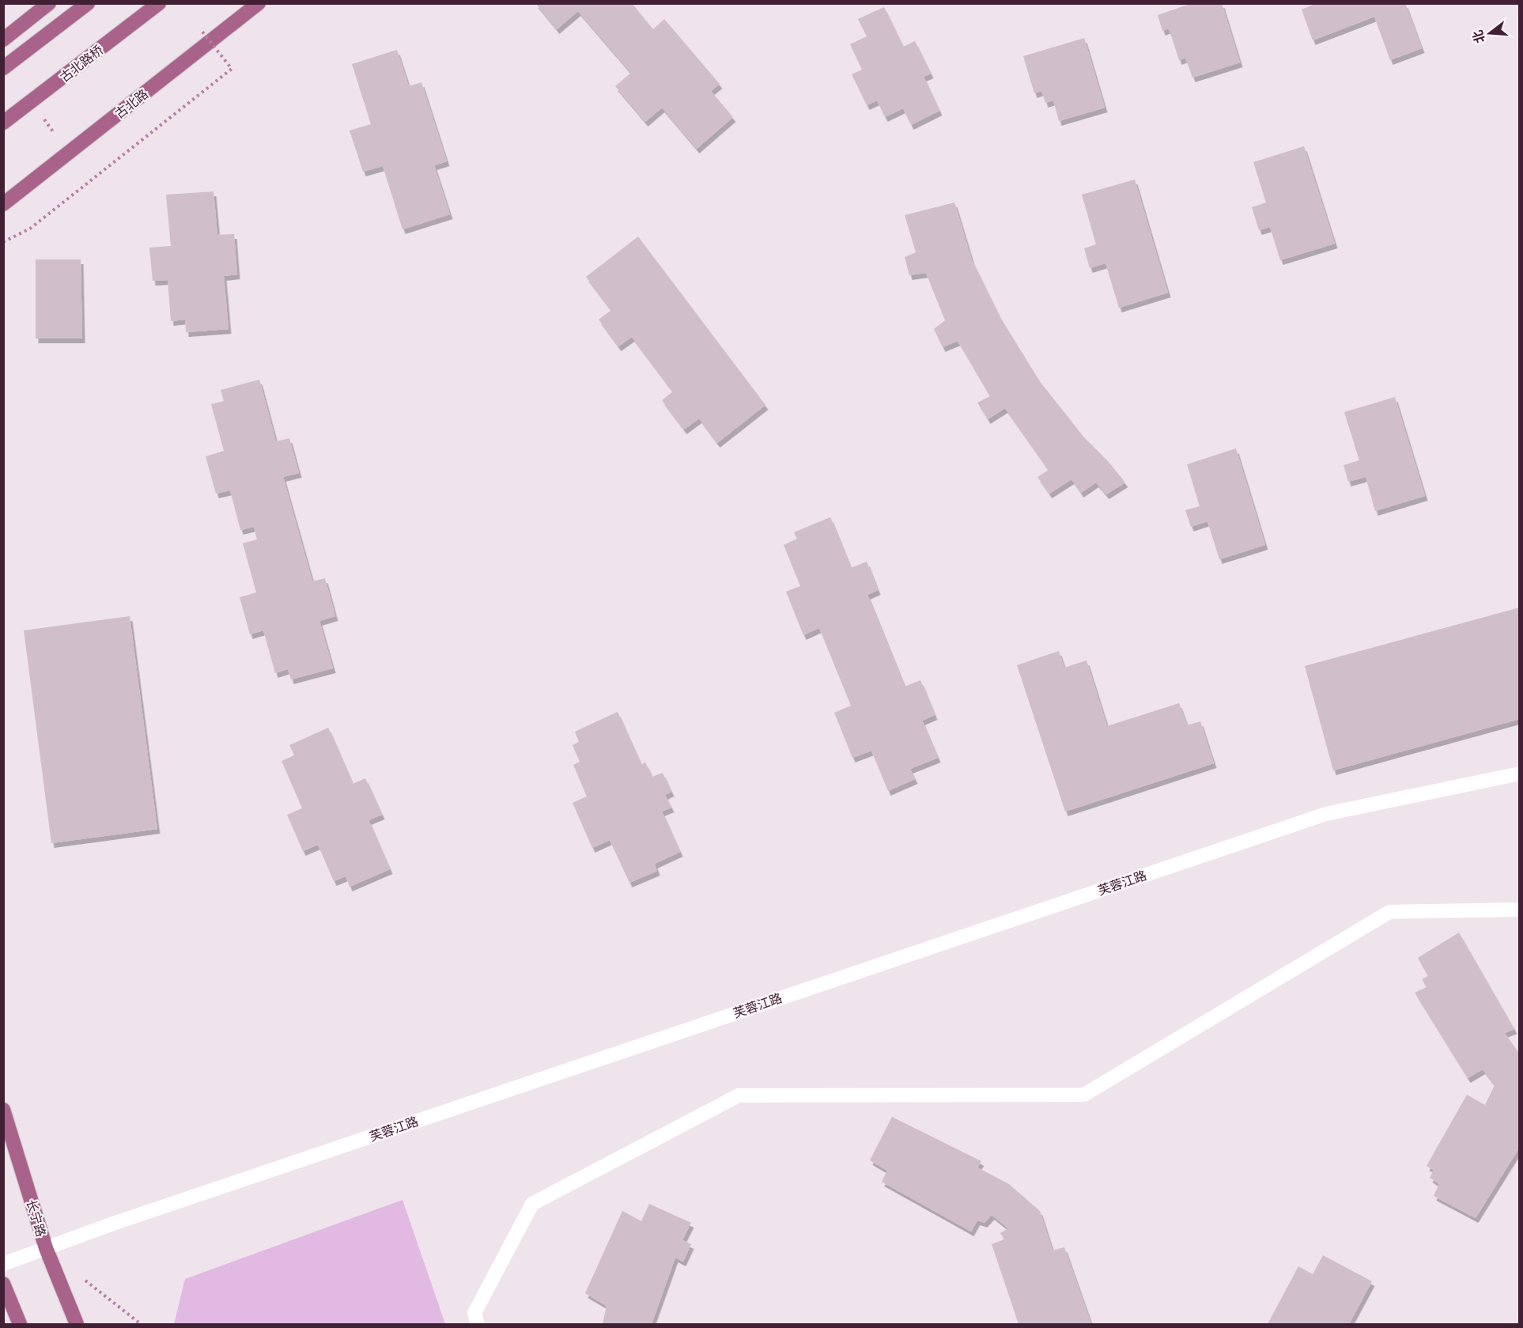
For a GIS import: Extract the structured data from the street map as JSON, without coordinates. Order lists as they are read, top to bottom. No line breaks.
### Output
{"streets":{"main road":["古北路桥","古北路","长宁路"],"street":["芙蓉江路"]},"crossings":[["芙蓉江路","长宁路"]],"north":"left"}
